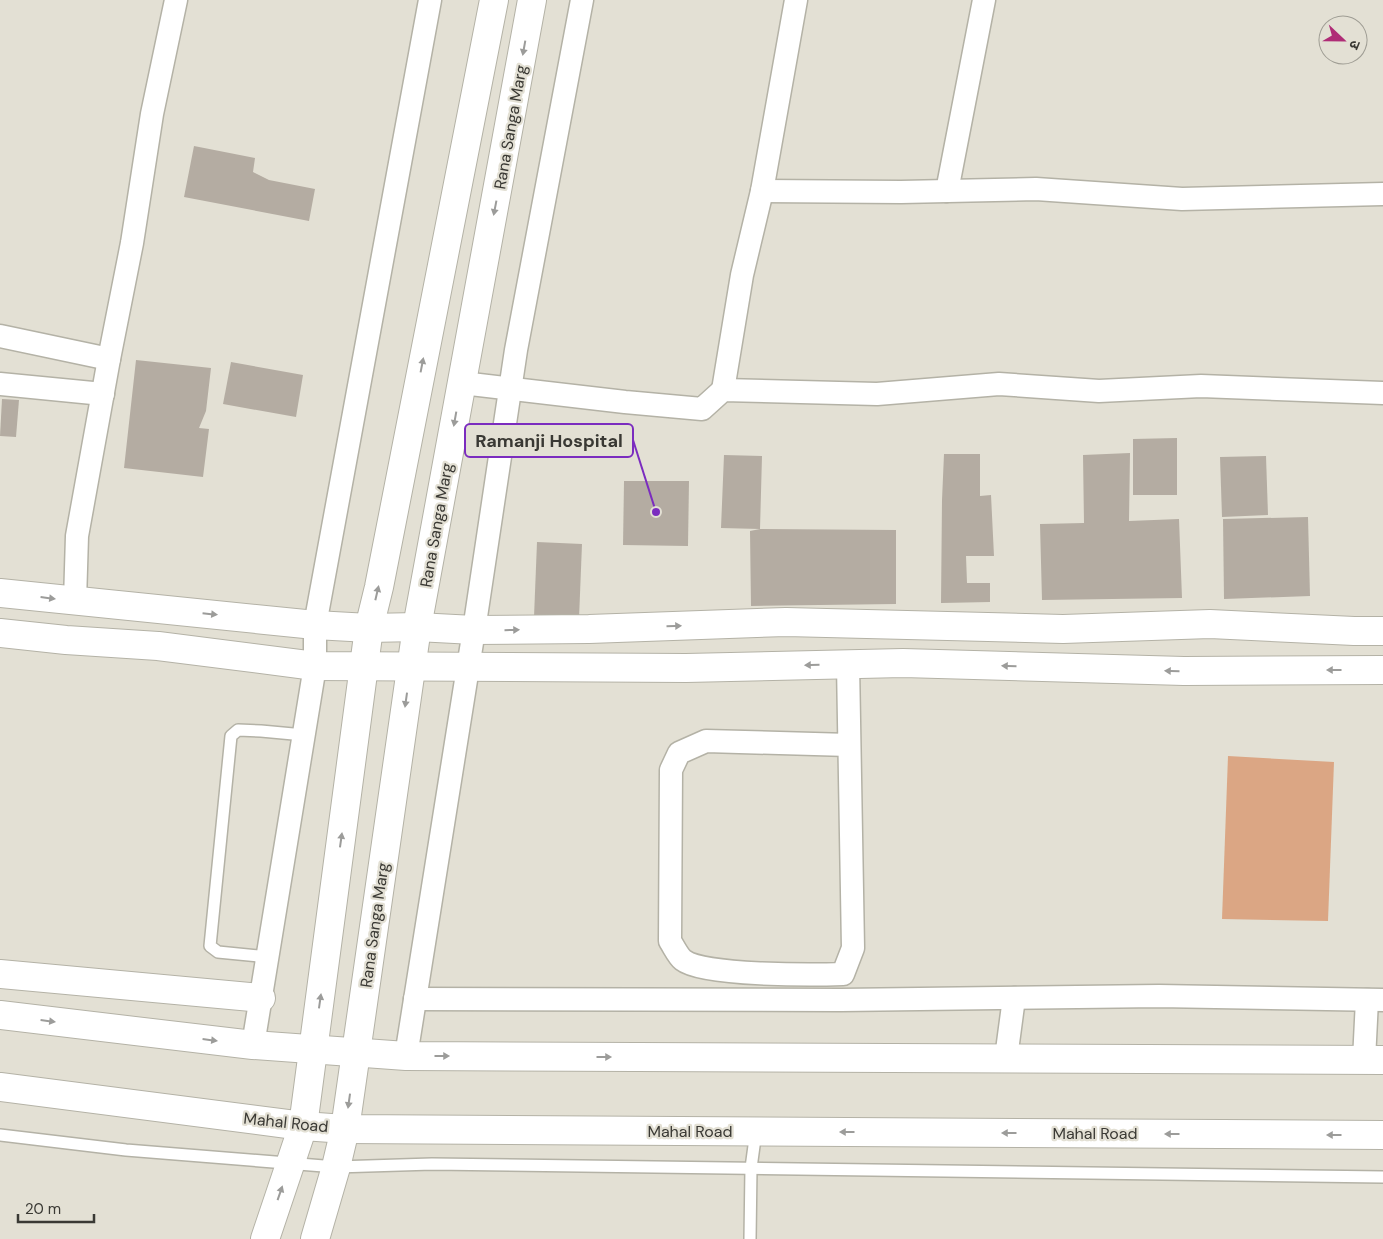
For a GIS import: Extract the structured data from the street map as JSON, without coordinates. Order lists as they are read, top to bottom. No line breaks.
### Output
{"streets":{"main road":["Rana Sanga Marg","Mahal Road"]},"crossings":[["Rana Sanga Marg","Mahal Road"]],"places":["Ramanji Hospital"],"scale_bar":"20 m","north":"right"}
